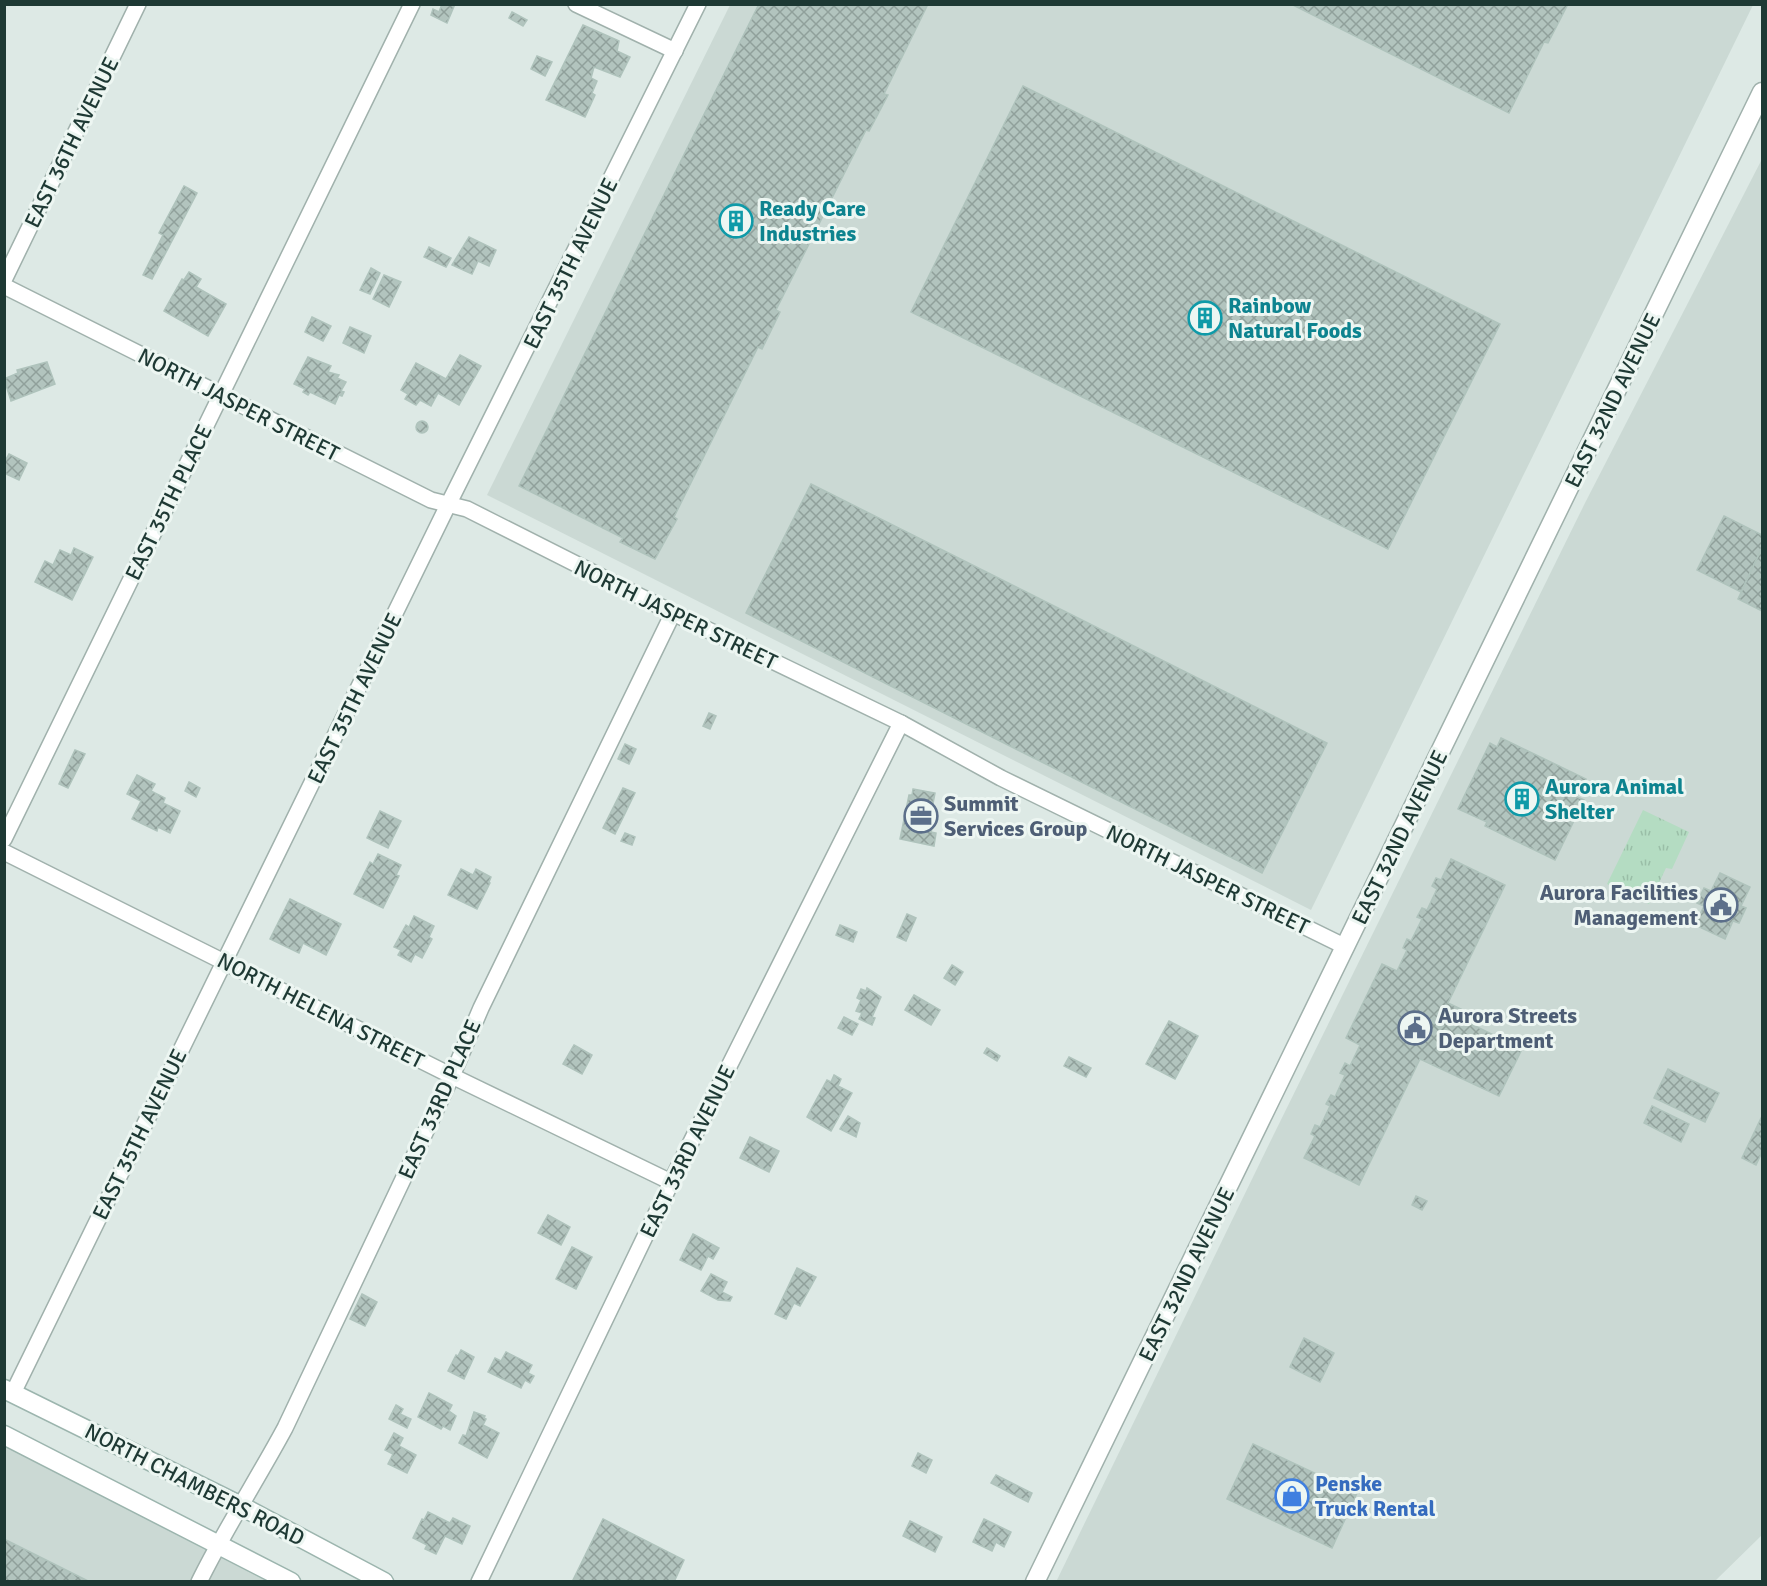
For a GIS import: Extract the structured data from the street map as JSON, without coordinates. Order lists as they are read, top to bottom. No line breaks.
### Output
{"streets":{"street":["EAST 36TH AVENUE","EAST 35TH AVENUE","EAST 32ND AVENUE","NORTH JASPER STREET","EAST 35TH PLACE","NORTH HELENA STREET","EAST 33RD PLACE","EAST 33RD AVENUE","NORTH CHAMBERS ROAD"]},"crossings":[["EAST 35TH AVENUE","NORTH JASPER STREET"],["EAST 35TH AVENUE","NORTH HELENA STREET"],["EAST 35TH AVENUE","NORTH CHAMBERS ROAD"],["EAST 32ND AVENUE","NORTH JASPER STREET"],["NORTH JASPER STREET","EAST 35TH PLACE"],["NORTH JASPER STREET","EAST 33RD PLACE"],["NORTH JASPER STREET","EAST 33RD AVENUE"],["NORTH HELENA STREET","EAST 33RD PLACE"],["NORTH HELENA STREET","EAST 33RD AVENUE"],["EAST 33RD PLACE","NORTH CHAMBERS ROAD"]],"places":{"building":["Ready Care Industries","Rainbow Natural Foods","Aurora Animal Shelter"],"office":["Summit Services Group"],"public building":["Aurora Facilities Management","Aurora Streets Department"],"shop":["Penske Truck Rental"]}}
